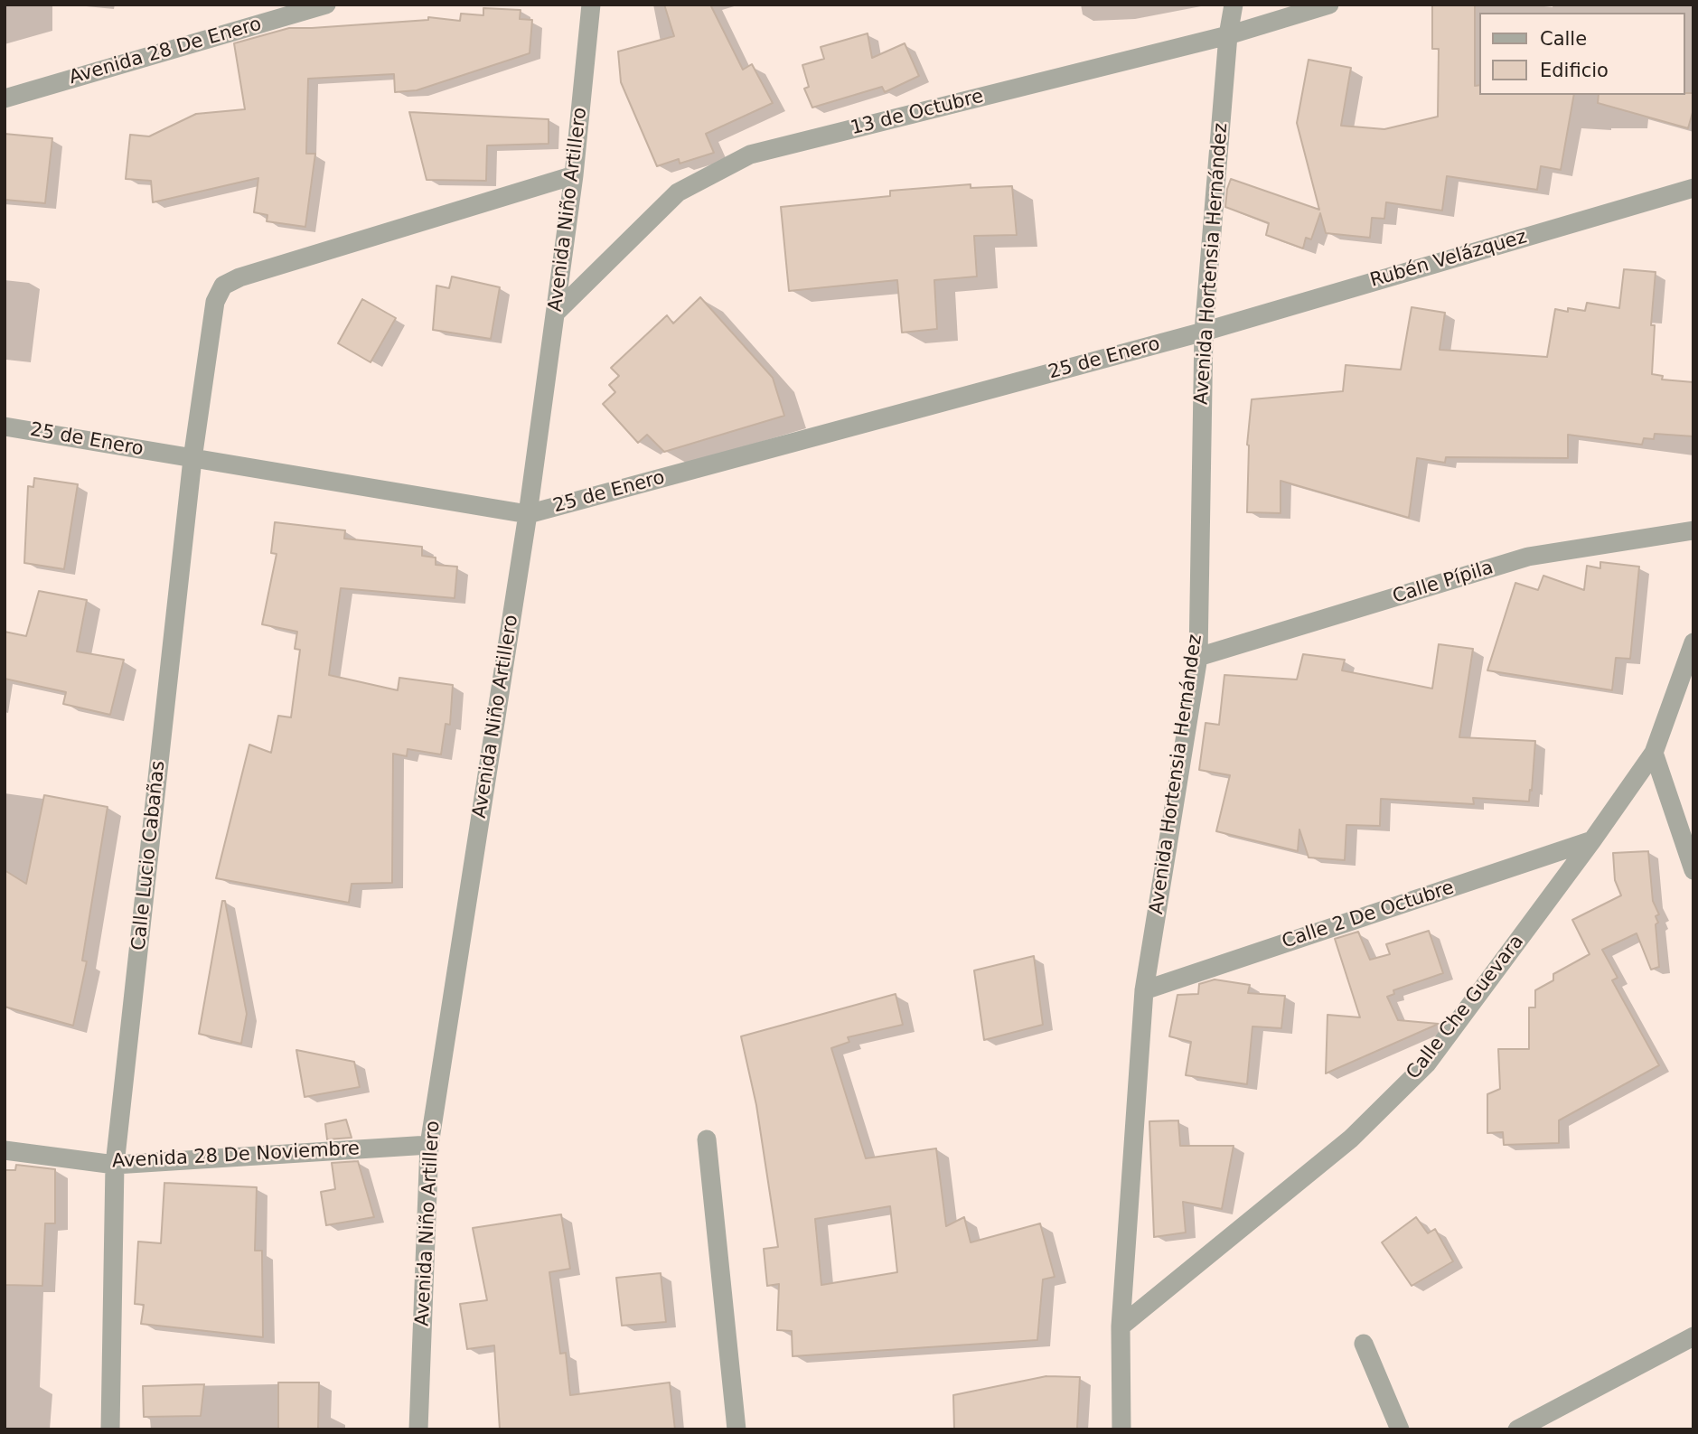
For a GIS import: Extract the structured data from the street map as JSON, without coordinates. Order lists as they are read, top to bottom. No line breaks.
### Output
{"streets":{"street":["Avenida 28 De Enero","13 de Octubre","Avenida Niño Artillero","Rubén Velázquez","Avenida Hortensia Hernández","25 de Enero","Calle Pípila","Calle Lucio Cabañas","Calle 2 De Octubre","Calle Che Guevara","Avenida 28 De Noviembre"]},"crossings":[["13 de Octubre","Avenida Niño Artillero"],["13 de Octubre","Avenida Hortensia Hernández"],["Avenida Niño Artillero","25 de Enero"],["Avenida Niño Artillero","Calle Lucio Cabañas"],["Avenida Niño Artillero","Avenida 28 De Noviembre"],["Rubén Velázquez","Avenida Hortensia Hernández"],["Rubén Velázquez","25 de Enero"],["Avenida Hortensia Hernández","25 de Enero"],["Avenida Hortensia Hernández","Calle Pípila"],["Avenida Hortensia Hernández","Calle 2 De Octubre"],["Avenida Hortensia Hernández","Calle Che Guevara"],["25 de Enero","Calle Lucio Cabañas"],["Calle Lucio Cabañas","Avenida 28 De Noviembre"],["Calle 2 De Octubre","Calle Che Guevara"]],"legend":["Calle","Edificio"]}
